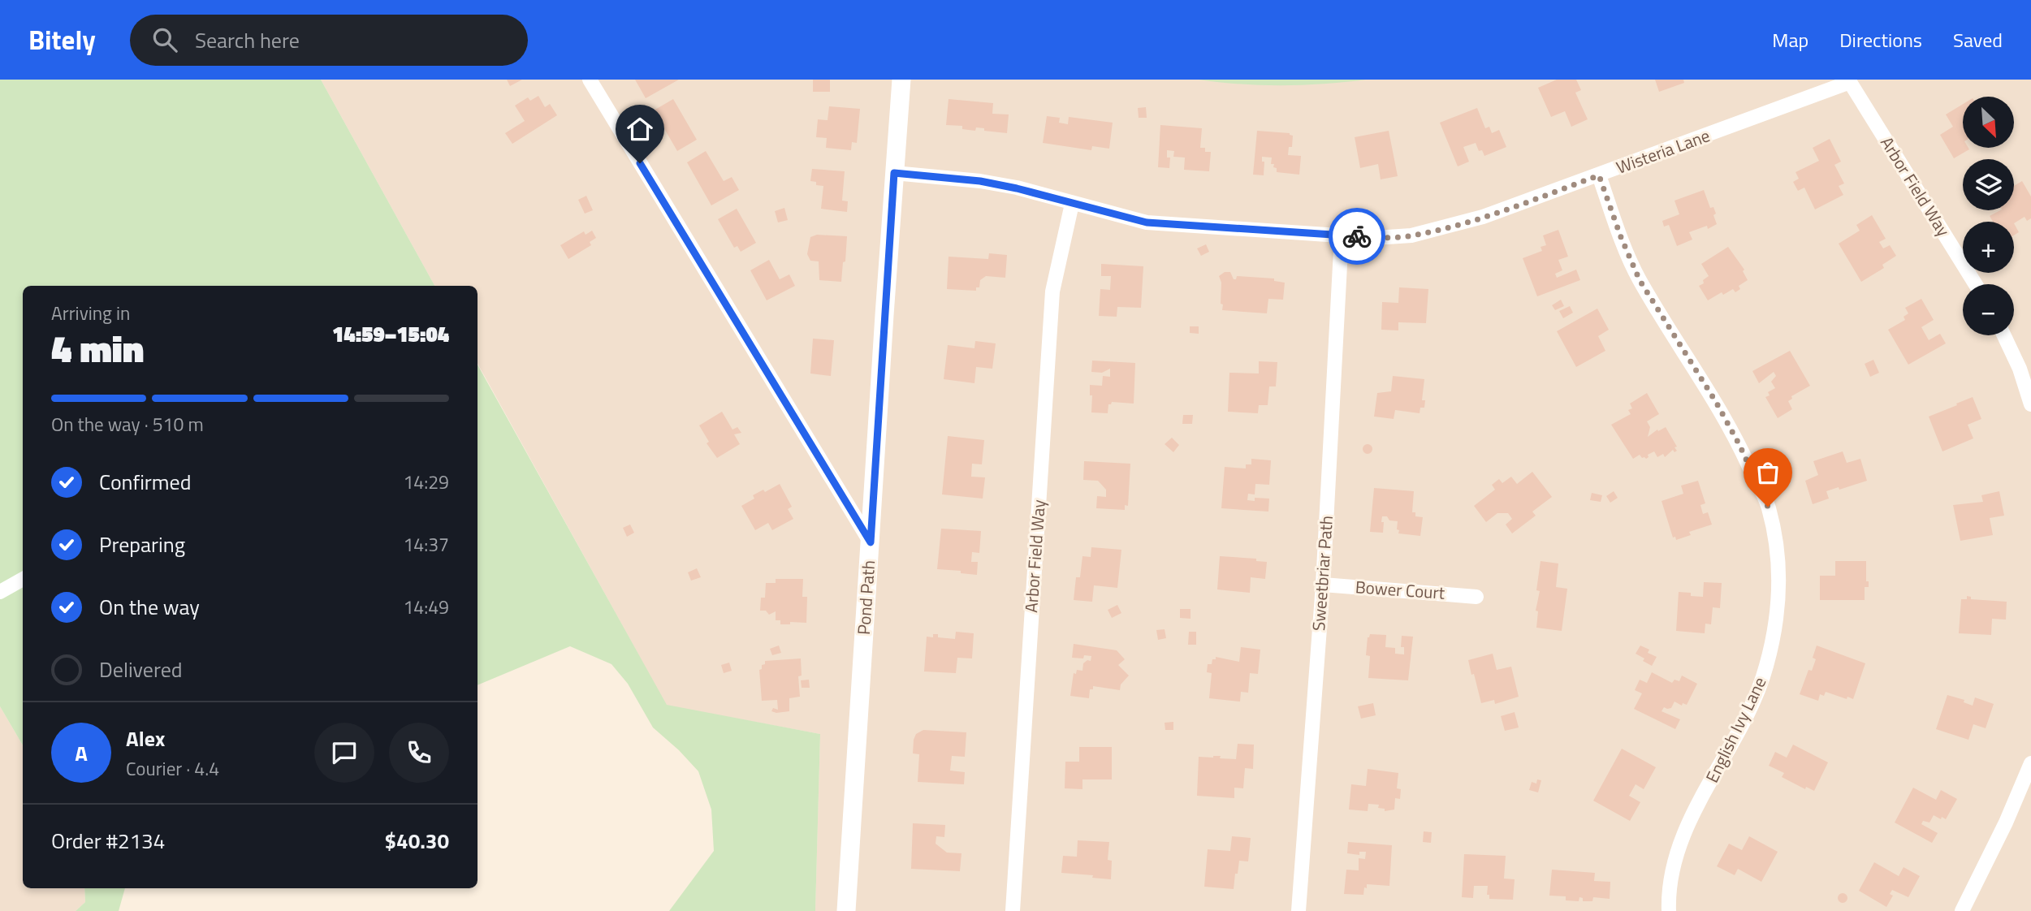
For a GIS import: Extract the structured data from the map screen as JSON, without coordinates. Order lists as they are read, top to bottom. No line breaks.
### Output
{"streets":{"street":["Wisteria Lane","Arbor Field Way","Sweetbriar Path","Bower Court","Pond Path","English Ivy Lane"]},"crossings":[["Wisteria Lane","Arbor Field Way"],["Wisteria Lane","Sweetbriar Path"],["Wisteria Lane","Pond Path"],["Wisteria Lane","English Ivy Lane"],["Sweetbriar Path","Bower Court"]],"north":"bottom right","page":{"header":"Bitely","search":"Search here","nav":["Map","Directions","Saved"],"map_buttons":["+","−"],"heading":["4 min","Arriving in","14:59–15:04"],"panel":["Alex","Courier · 4.4","Order #2134","$40.30"],"bar":"On the way · 510 m","list":[["Confirmed","14:29"],["Preparing","14:37"],["On the way","14:49"],"Delivered"],"round":"A"}}
